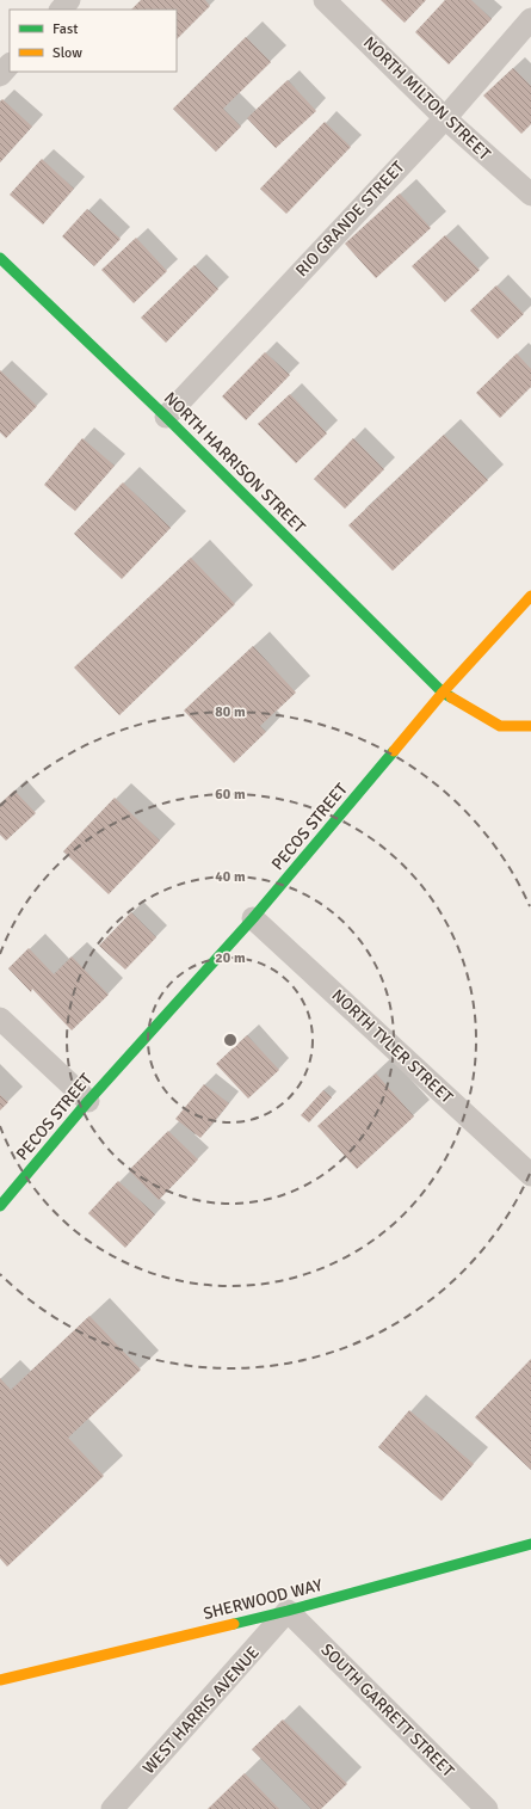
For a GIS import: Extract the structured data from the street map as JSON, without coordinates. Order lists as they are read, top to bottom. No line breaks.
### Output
{"streets":{"street":["NORTH MILTON STREET","RIO GRANDE STREET","NORTH HARRISON STREET","PECOS STREET","NORTH TYLER STREET","SHERWOOD WAY","WEST HARRIS AVENUE","SOUTH GARRETT STREET"]},"crossings":[["NORTH MILTON STREET","RIO GRANDE STREET"],["RIO GRANDE STREET","NORTH HARRISON STREET"],["NORTH HARRISON STREET","PECOS STREET"],["PECOS STREET","NORTH TYLER STREET"],["SHERWOOD WAY","WEST HARRIS AVENUE"],["SHERWOOD WAY","SOUTH GARRETT STREET"],["WEST HARRIS AVENUE","SOUTH GARRETT STREET"]],"legend":["Fast","Slow"],"rings":["80 m","60 m","40 m","20 m"]}
